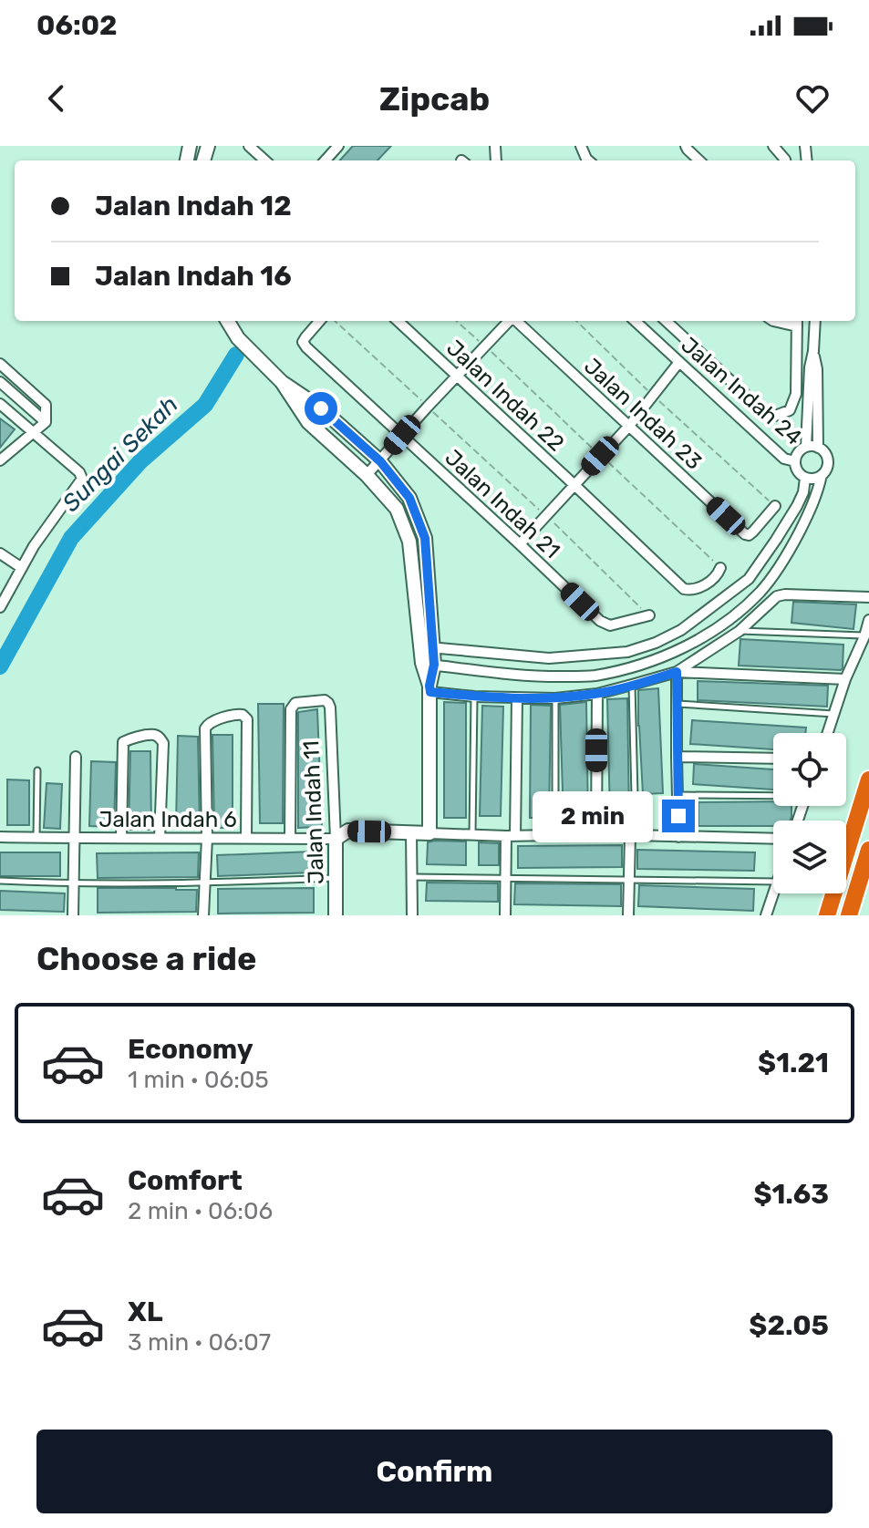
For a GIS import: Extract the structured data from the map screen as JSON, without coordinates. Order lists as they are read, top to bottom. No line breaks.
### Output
{"streets":{"street":["Jalan Indah 24","Jalan Indah 22","Jalan Indah 23","Jalan Indah 21","Jalan Indah 11","Jalan Indah 6"]},"crossings":[["Jalan Indah 11","Jalan Indah 6"]],"water":["Sungai Sekah"],"page":{"status":"06:02","header":"Zipcab","banner":["Jalan Indah 12","Jalan Indah 16"],"bubble":"2 min","heading":"Choose a ride","list":[{"name":"Economy","note":"1 min · 06:05","value":"$1.21"},{"name":"Comfort","note":"2 min · 06:06","value":"$1.63"},{"name":"XL","note":"3 min · 06:07","value":"$2.05"}],"buttons":"Confirm"}}
